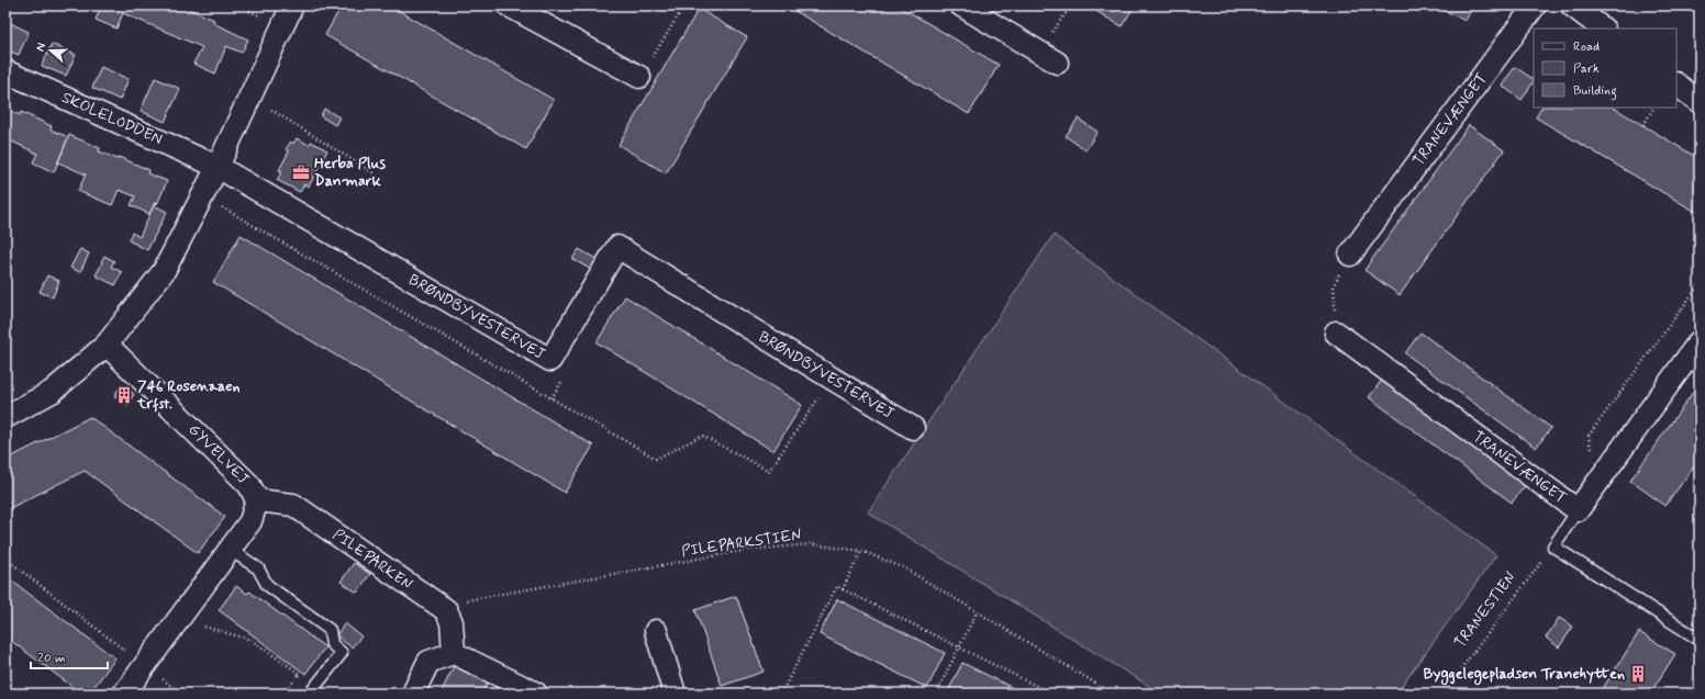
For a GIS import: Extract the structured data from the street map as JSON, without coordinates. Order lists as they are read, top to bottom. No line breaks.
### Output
{"streets":{"street":["SKOLELODDEN","TRANEVÆNGET","BRØNDBYVESTERVEJ","GYVELVEJ","PILEPARKEN"],"path":["PILEPARKSTIEN","TRANESTIEN"]},"crossings":[["SKOLELODDEN","BRØNDBYVESTERVEJ"],["GYVELVEJ","PILEPARKEN"],["PILEPARKSTIEN","PILEPARKEN"]],"places":{"office":["Herba Plus Danmark"],"building":["746 Rosenaaen trfst.","Byggelegepladsen Tranehytten"]},"legend":["Road","Park","Building"],"scale_bar":"20 m","north":"left"}
